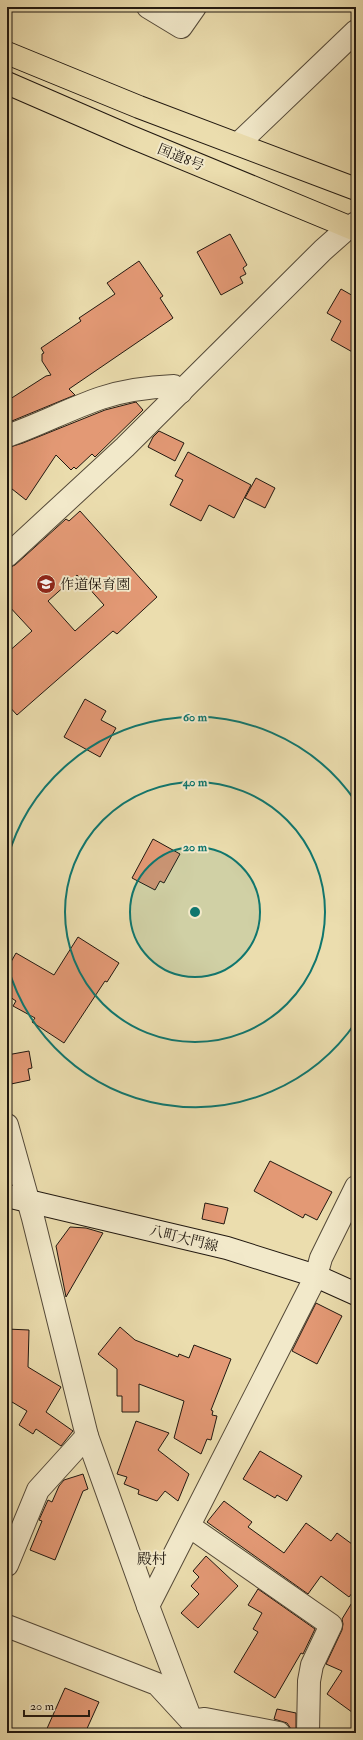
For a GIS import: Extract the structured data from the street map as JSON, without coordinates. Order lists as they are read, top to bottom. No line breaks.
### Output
{"streets":{"highway":["国道8号"],"street":["八町大門線"]},"districts":["殿村"],"places":{"school or university":["作道保育園"]},"scale_bar":"20 m","rings":["60 m","40 m","20 m"]}
